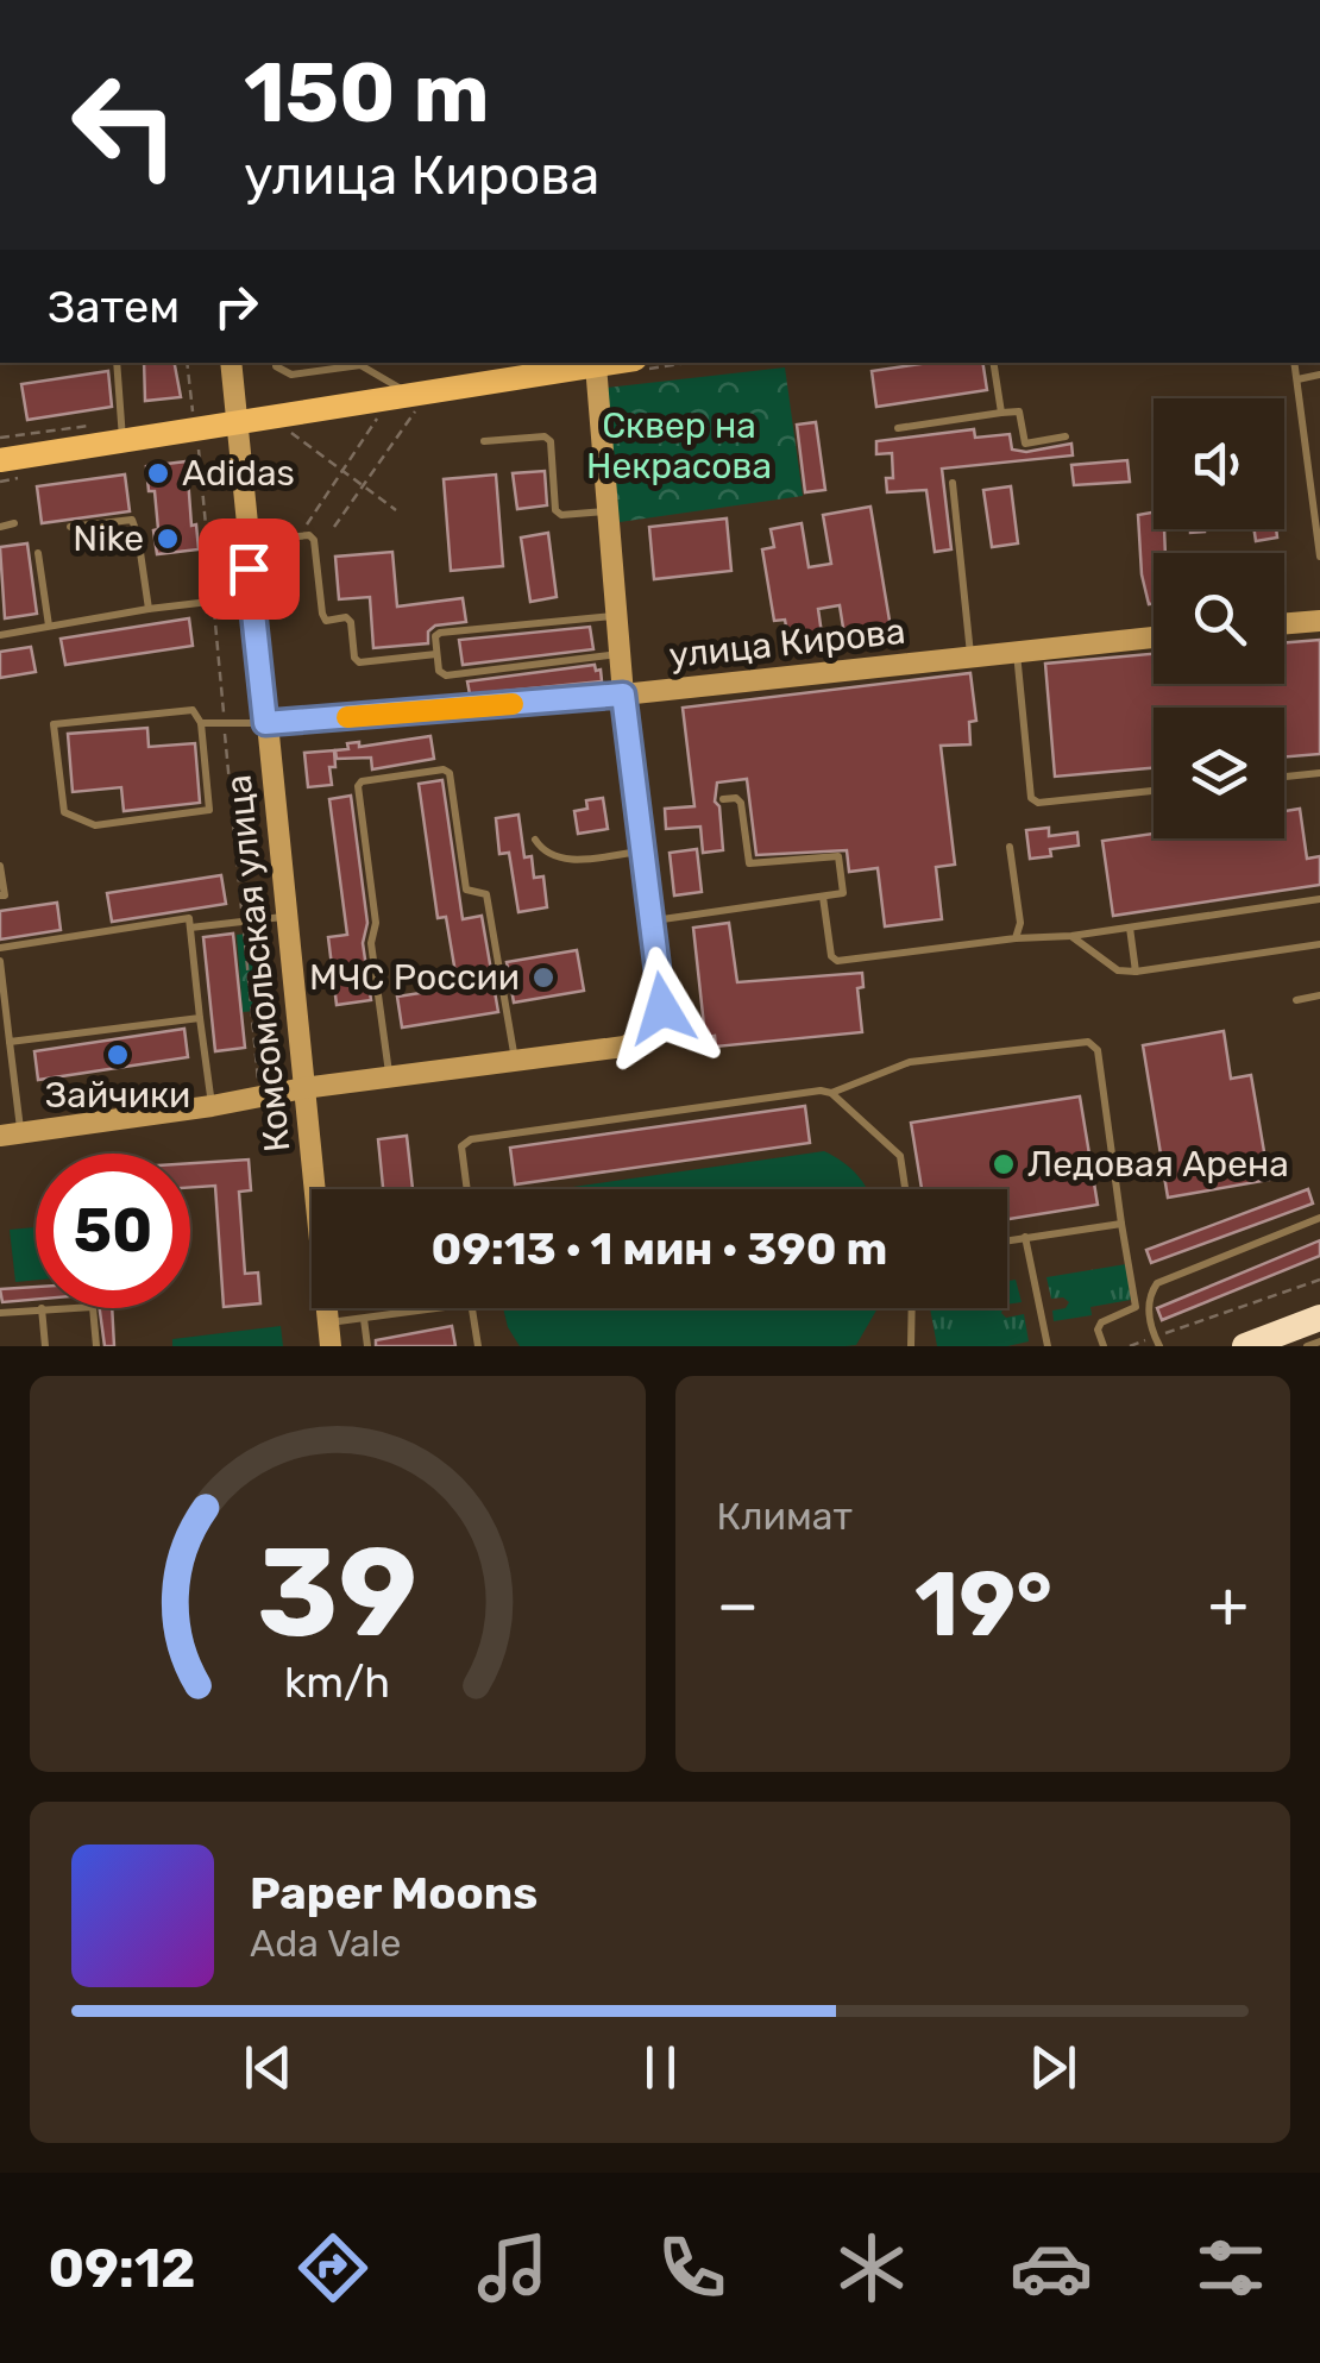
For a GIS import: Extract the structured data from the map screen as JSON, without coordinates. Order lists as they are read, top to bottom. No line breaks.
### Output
{"streets":{"main road":["улица Кирова","Комсомольская улица"]},"crossings":[["улица Кирова","Комсомольская улица"]],"parks":["Сквер на Некрасова"],"places":["Adidas","Nike","МЧС России","Зайчики","Ледовая Арена"],"page":{"turn":["150 m","улица Кирова"],"then":"Затем","limit":"50","trip":"09:13 · 1 мин · 390 m","tile":"Климат","heat":["−","19°","+"],"song":["Paper Moons","Ada Vale"],"tabs":"09:12","gauge":["39","km/h"]}}
